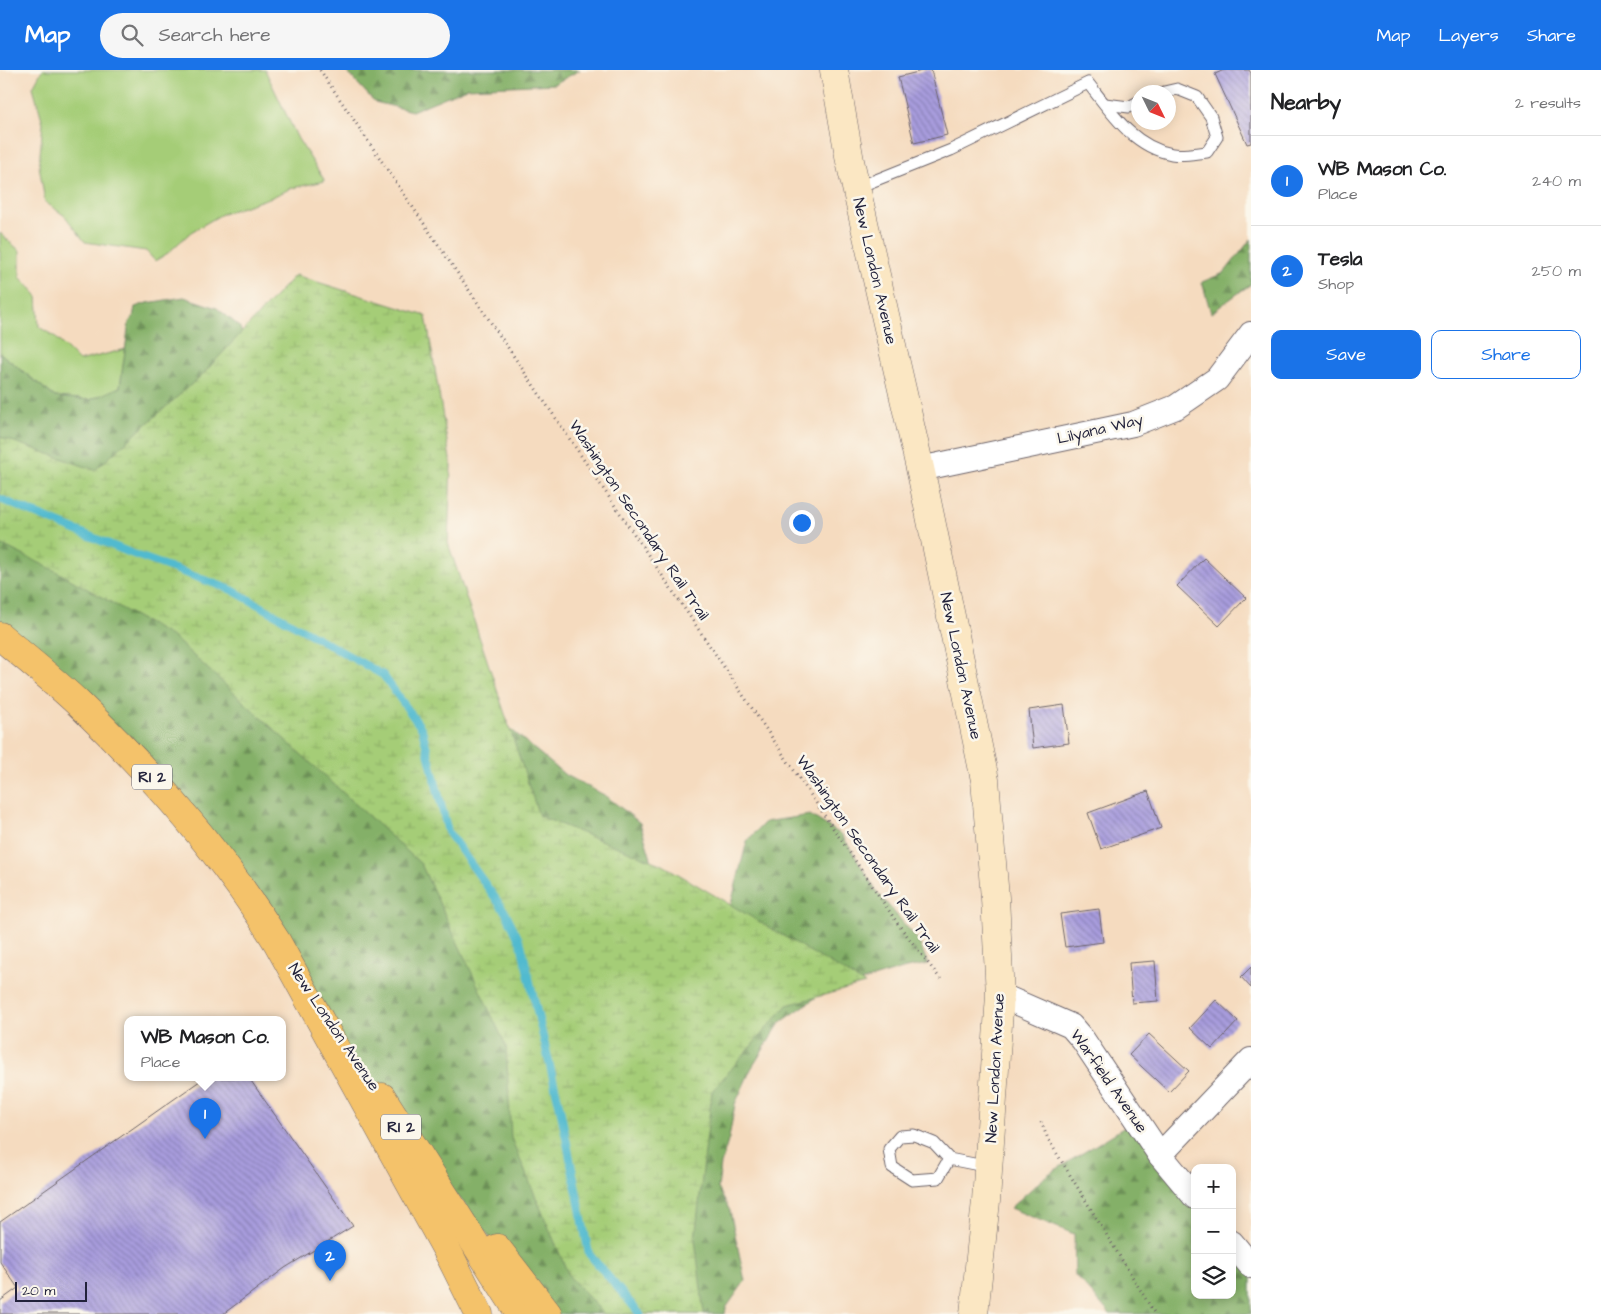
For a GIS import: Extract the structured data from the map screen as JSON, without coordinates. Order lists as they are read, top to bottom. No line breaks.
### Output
{"streets":{"main road":["New London Avenue","RI 2"],"street":["Lilyana Way","Warfield Avenue"],"path":["Washington Secondary Rail Trail"]},"crossings":[["New London Avenue","Lilyana Way"],["New London Avenue","RI 2"],["New London Avenue","Warfield Avenue"]],"scale_bar":"20 m","north":"bottom right","page":{"header":"Map","search":"Search here","nav":["Map","Layers","Share"],"heading":["Nearby","2 results"],"list":[{"mark":"1","name":"WB Mason Co.","note":"Place","value":"240 m"},{"mark":"2","name":"Tesla","note":"Shop","value":"250 m"}],"buttons":["Save","Share"],"popup":["WB Mason Co.","Place"],"pins":["1","2"],"map_buttons":["+","−"],"scale":"20 m"}}
